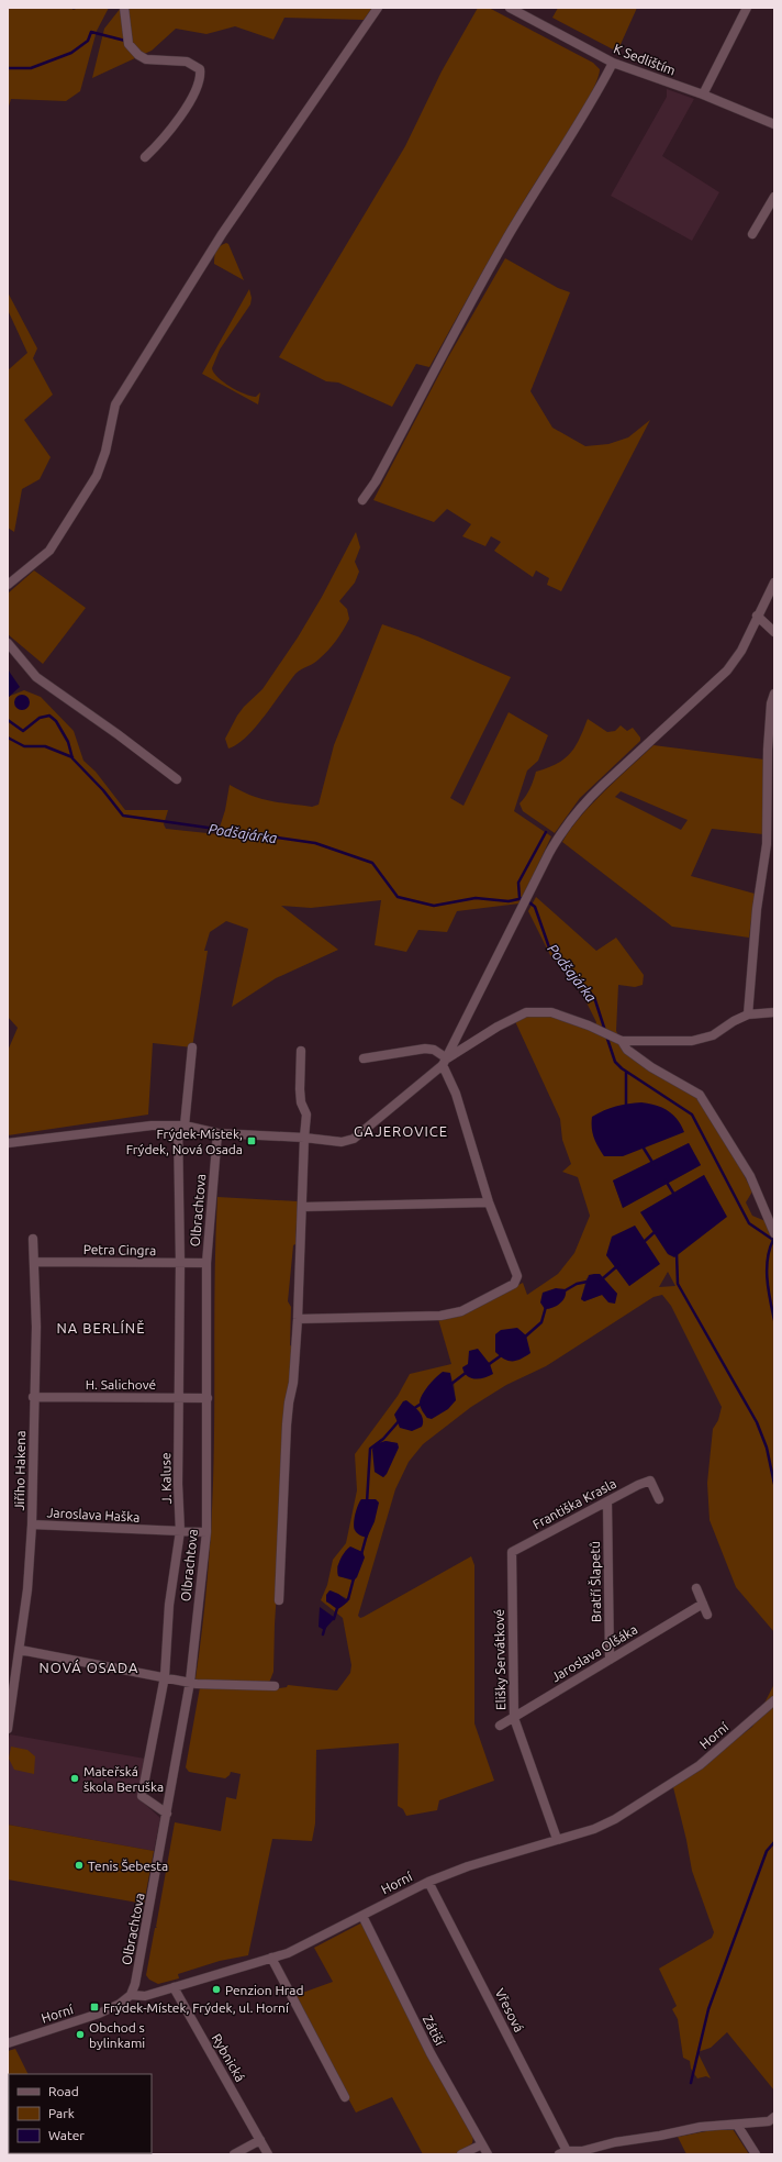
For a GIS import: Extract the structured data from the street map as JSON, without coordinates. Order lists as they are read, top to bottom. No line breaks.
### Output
{"streets":{"street":["K Sedlištím","Olbrachtova","Petra Cingra","H. Salichové","Jiřího Hakena","J. Kaluse","Františka Krasla","Jaroslava Haška","Bratří Šlapetů","Jaroslava Olšáka","Elišky Servátkové","Horní","Vřesová","Zátiší","Rybnická"]},"crossings":[["Olbrachtova","Petra Cingra"],["Olbrachtova","H. Salichové"],["Olbrachtova","J. Kaluse"],["Olbrachtova","Jaroslava Haška"],["Olbrachtova","Horní"],["Petra Cingra","Jiřího Hakena"],["Petra Cingra","J. Kaluse"],["H. Salichové","Jiřího Hakena"],["H. Salichové","J. Kaluse"],["Jiřího Hakena","Jaroslava Haška"],["J. Kaluse","Jaroslava Haška"],["Františka Krasla","Bratří Šlapetů"],["Františka Krasla","Elišky Servátkové"],["Bratří Šlapetů","Jaroslava Olšáka"],["Jaroslava Olšáka","Elišky Servátkové"],["Elišky Servátkové","Horní"],["Horní","Vřesová"],["Horní","Zátiší"],["Horní","Rybnická"]],"districts":["GAJEROVICE","NA BERLÍNĚ","NOVÁ OSADA"],"water":["Podšajárka"],"places":{"transit":["Frýdek-Místek, Frýdek, Nová Osada","Frýdek-Místek, Frýdek, ul. Horní"],"other":["Mateřská škola Beruška","Tenis Šebesta","Penzion Hrad","Obchod s bylinkami"]},"legend":["Road","Park","Water"]}
